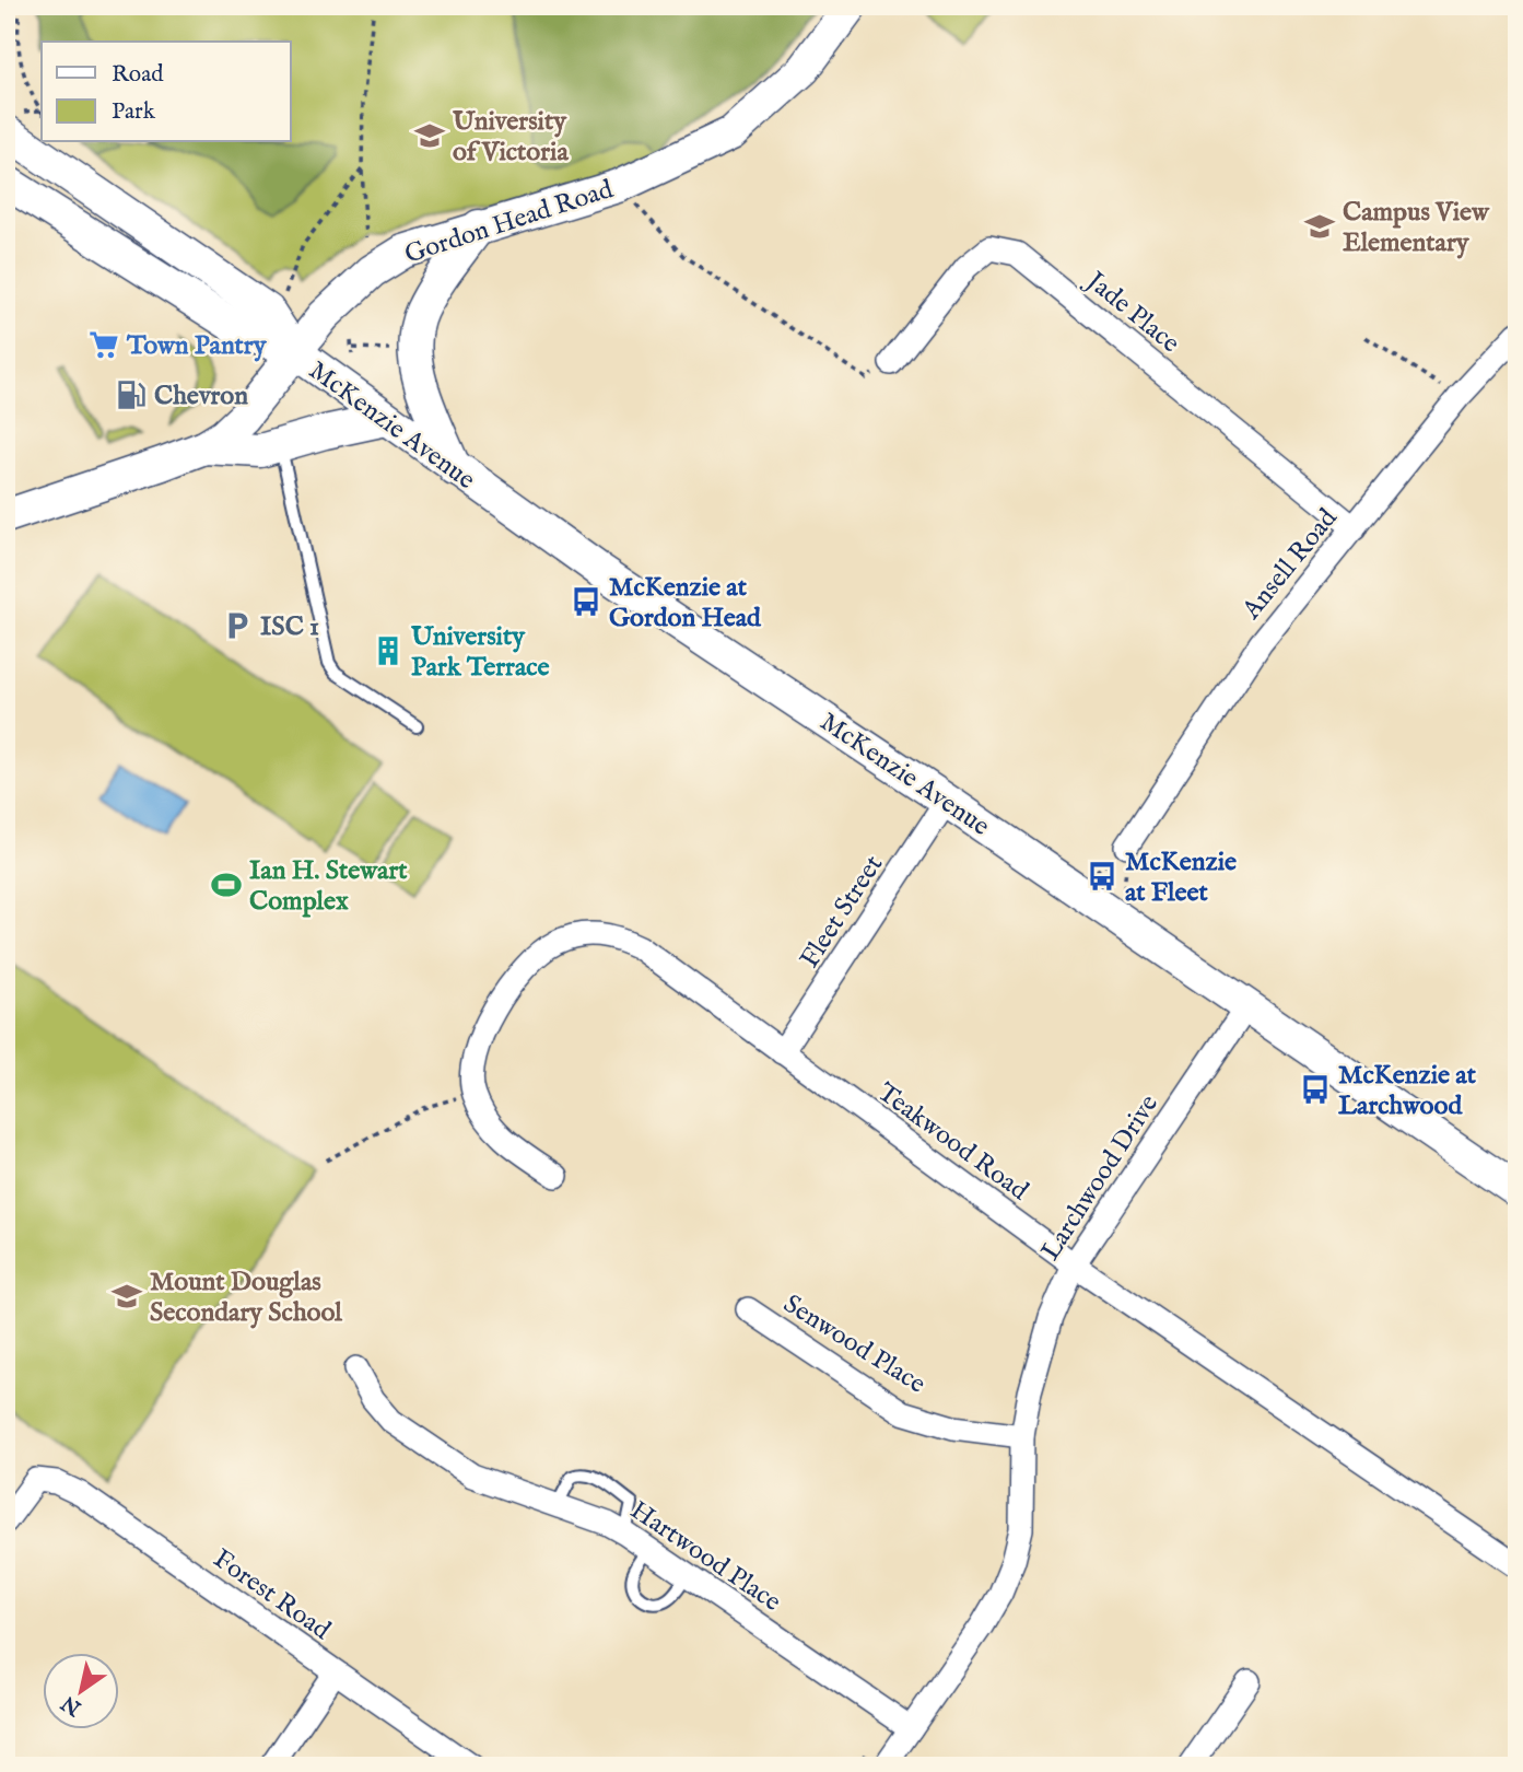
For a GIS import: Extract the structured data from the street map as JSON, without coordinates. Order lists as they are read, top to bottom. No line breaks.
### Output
{"streets":{"main road":["Gordon Head Road","McKenzie Avenue"],"street":["Jade Place","Ansell Road","Fleet Street","Teakwood Road","Larchwood Drive","Senwood Place","Hartwood Place","Forest Road"]},"crossings":[["Gordon Head Road","McKenzie Avenue"],["Jade Place","Ansell Road"],["McKenzie Avenue","Fleet Street"],["McKenzie Avenue","Larchwood Drive"],["Fleet Street","Teakwood Road"],["Teakwood Road","Larchwood Drive"],["Larchwood Drive","Senwood Place"],["Larchwood Drive","Hartwood Place"]],"places":{"school or university":["University of Victoria","Campus View Elementary","Mount Douglas Secondary School"],"supermarket":["Town Pantry"],"fuel station":["Chevron"],"bus stop":["McKenzie at Gordon Head","McKenzie at Fleet","McKenzie at Larchwood"],"parking":["ISC 1"],"building":["University Park Terrace"],"sports":["Ian H. Stewart Complex"]},"legend":["Road","Park"],"north":"bottom left"}
